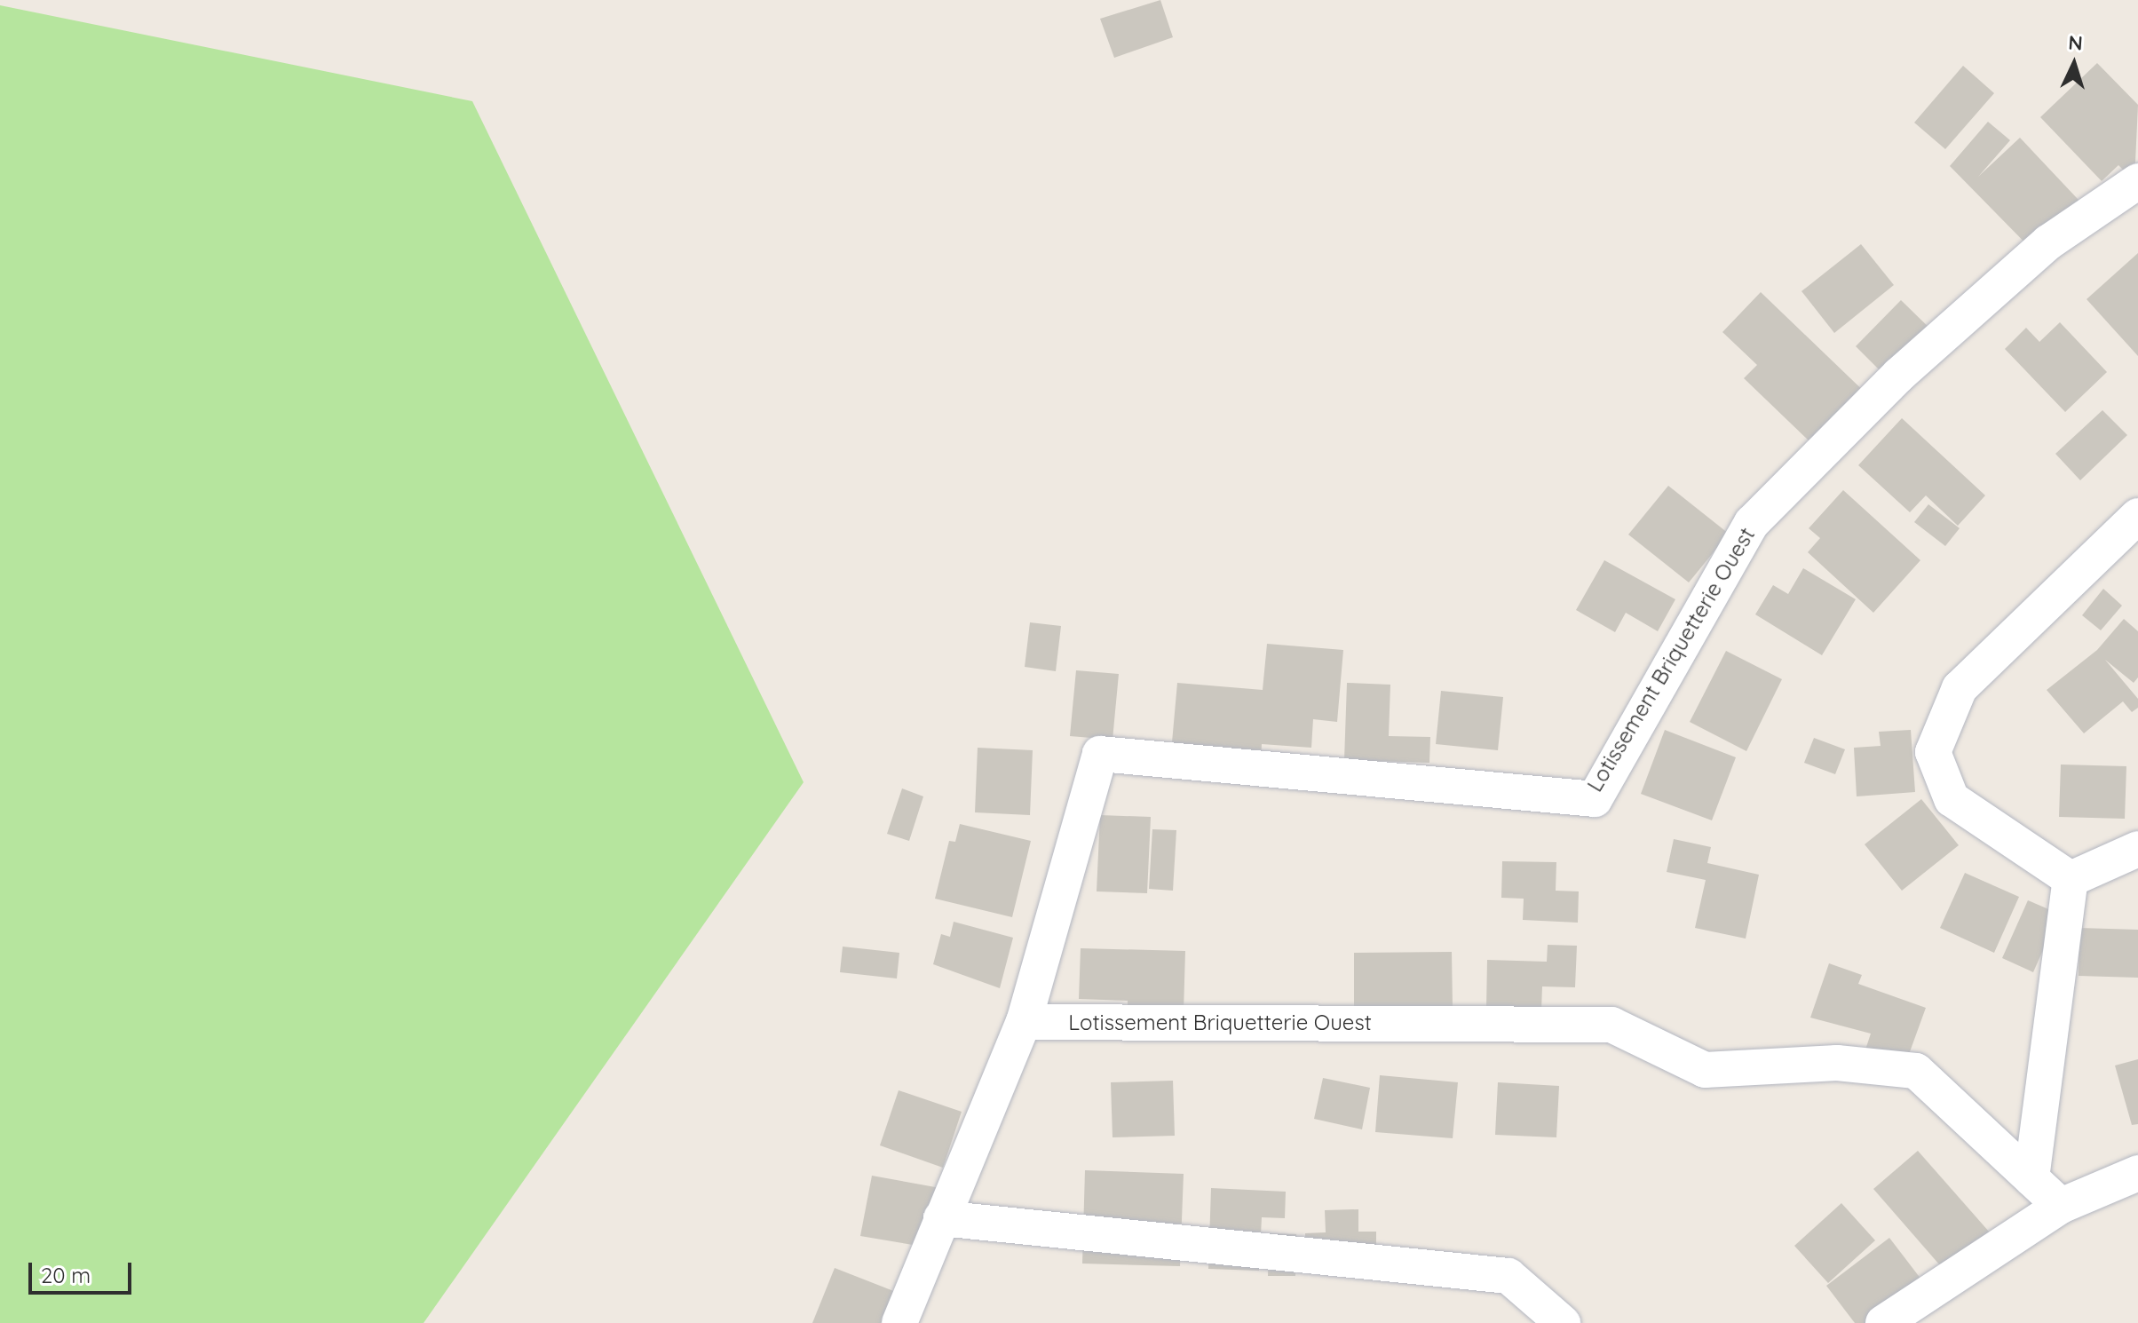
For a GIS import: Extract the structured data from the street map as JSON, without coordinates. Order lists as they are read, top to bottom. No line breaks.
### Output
{"streets":{"street":["Lotissement Briquetterie Ouest"]},"scale_bar":"20 m","north":"top"}
